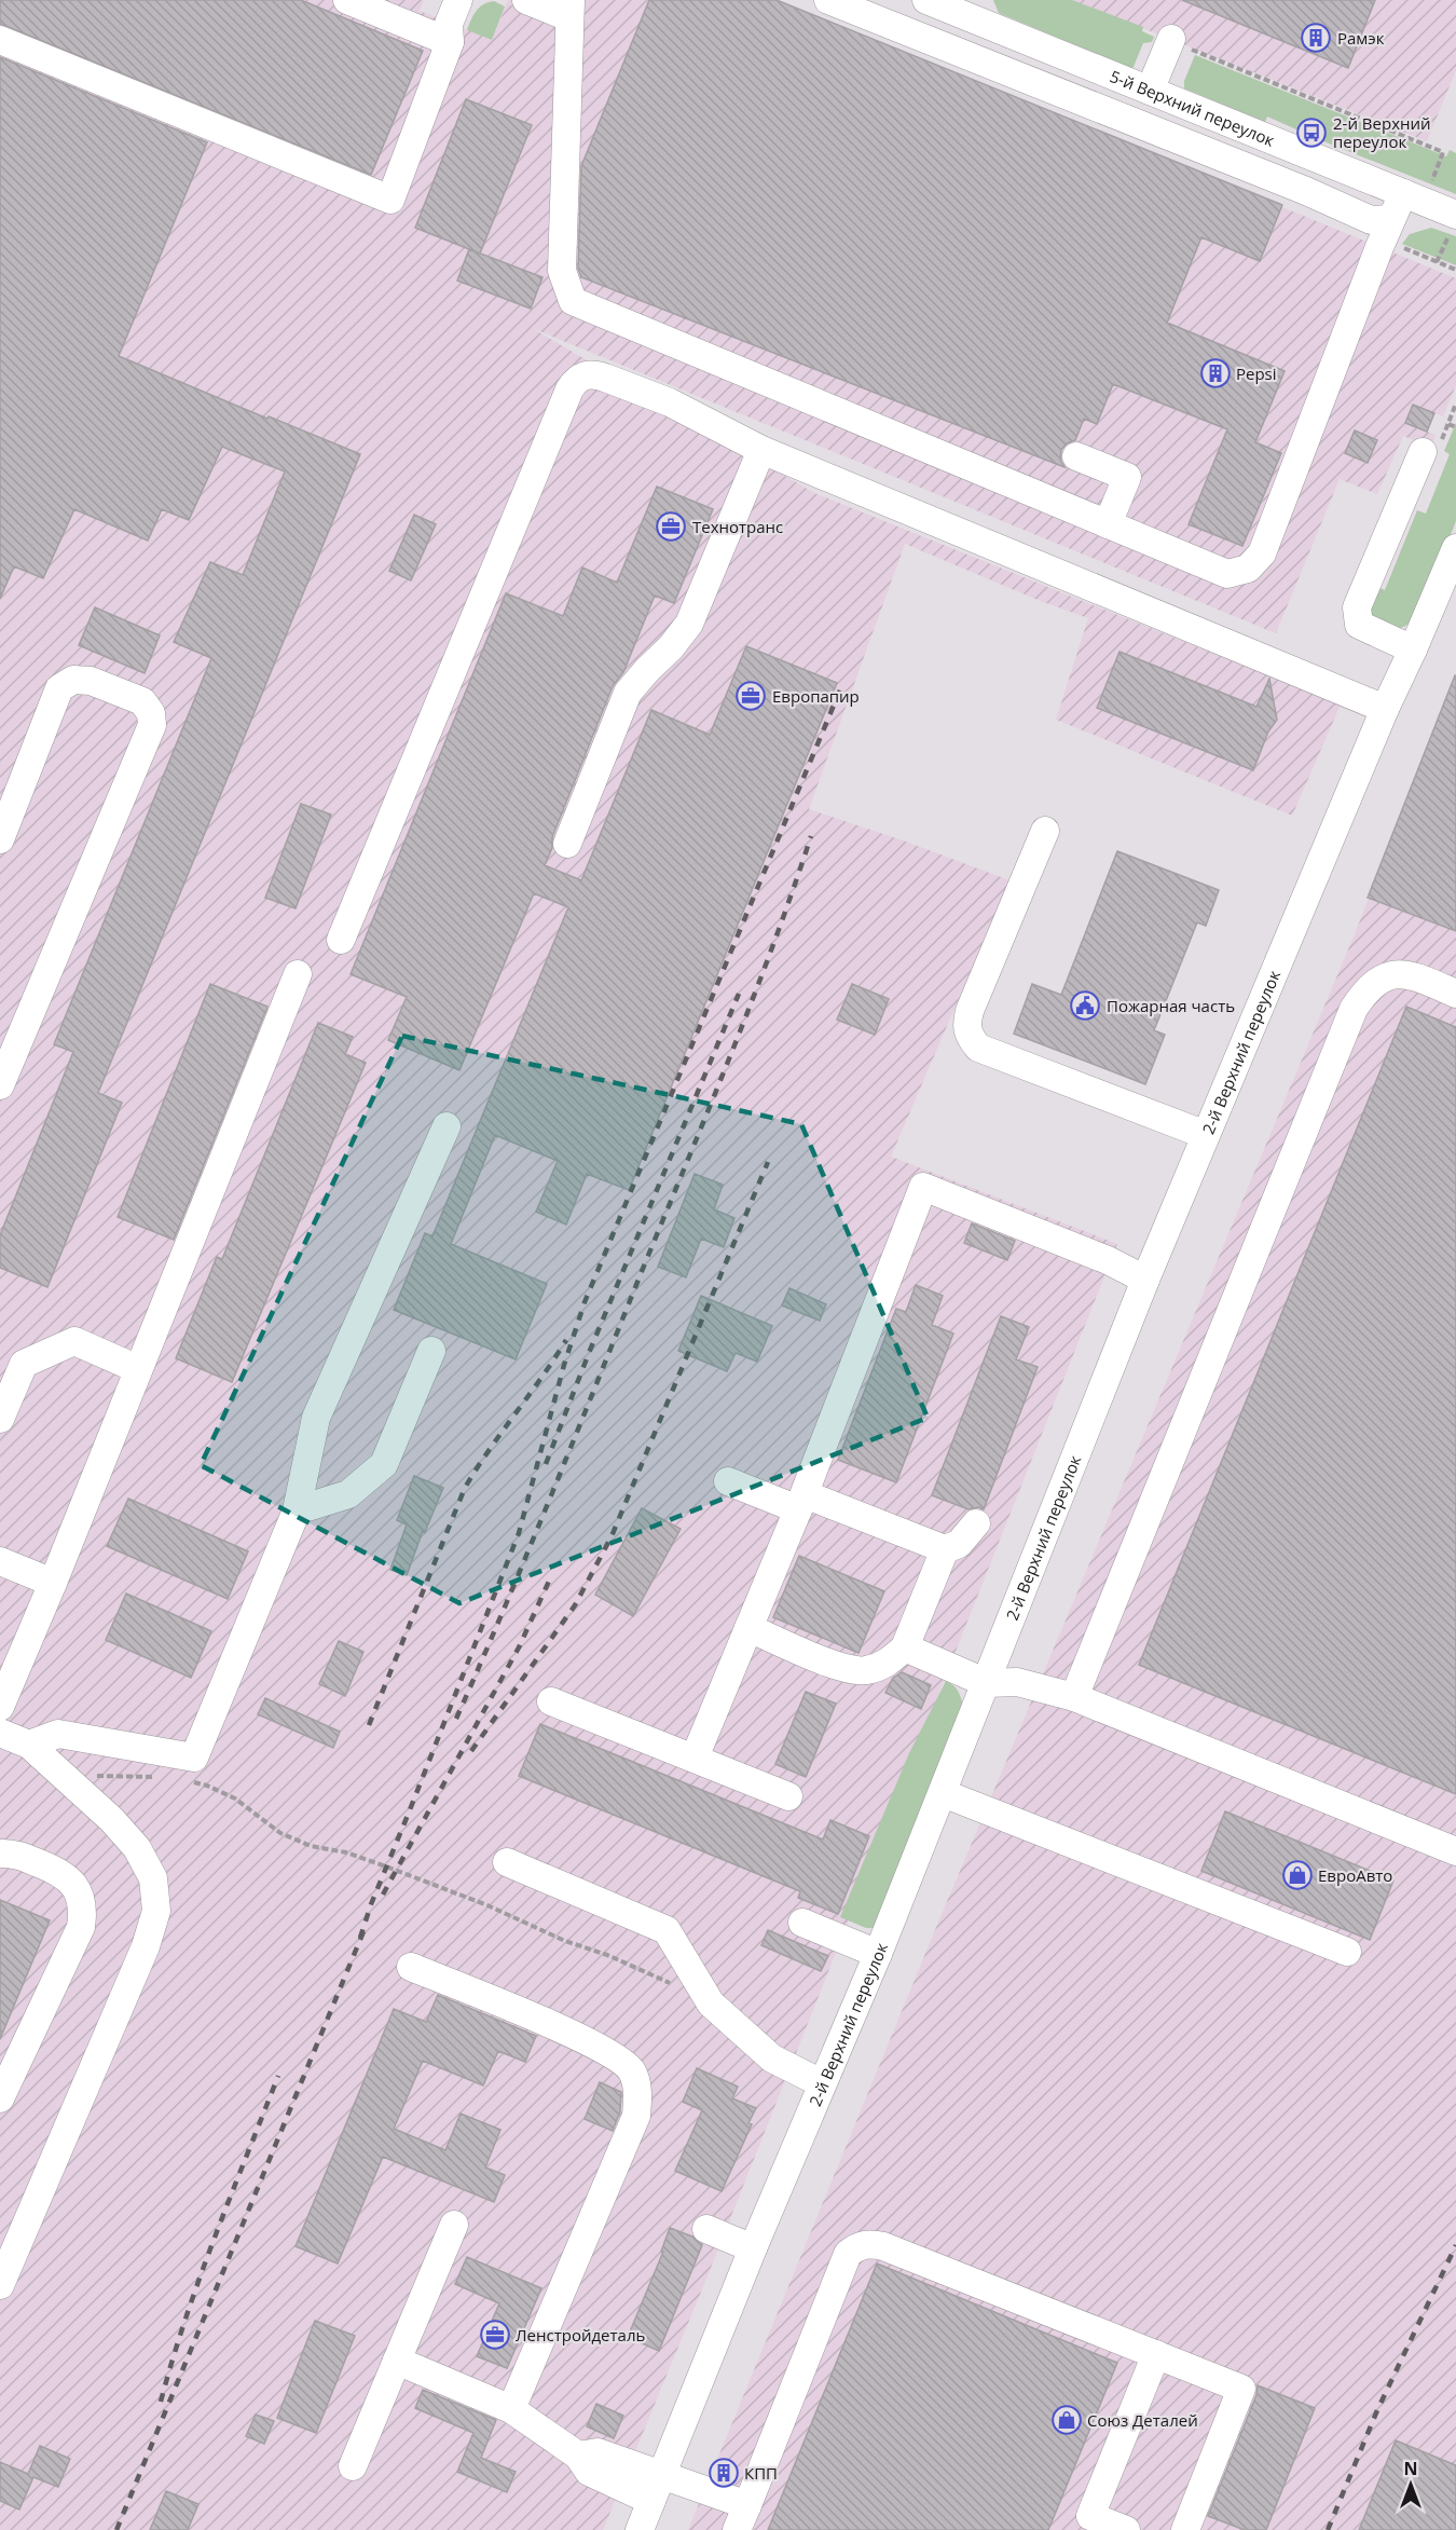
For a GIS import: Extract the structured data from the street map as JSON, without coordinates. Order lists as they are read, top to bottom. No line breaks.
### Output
{"streets":{"street":["5-й Верхний переулок","2-й Верхний переулок"]},"places":{"building":["Рамэк","Pepsi","КПП"],"bus stop":["2-й Верхний переулок"],"office":["Технотранс","Европапир","Ленстройдеталь"],"public building":["Пожарная часть"],"shop":["ЕвроАвто","Союз Деталей"]},"north":"top"}
